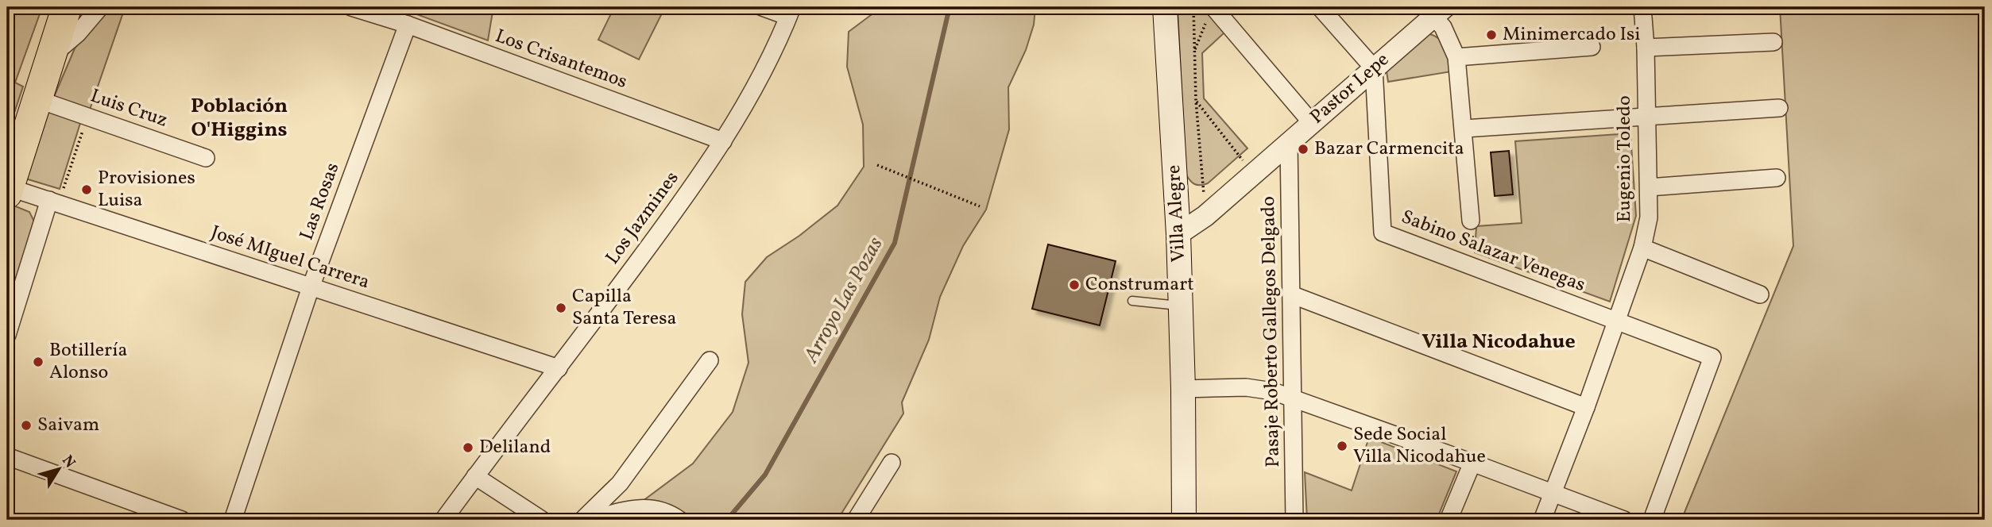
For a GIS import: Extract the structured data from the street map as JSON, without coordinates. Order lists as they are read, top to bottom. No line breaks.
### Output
{"streets":{"main road":["Villa Alegre"],"street":["Los Crisantemos","Pastor Lepe","Luis Cruz","Eugenio Toledo","Las Rosas","Los Jazmines","Sabino Salazar Venegas","José MIguel Carrera","Pasaje Roberto Gallegos Delgado"]},"crossings":[["Los Crisantemos","Las Rosas"],["Los Crisantemos","Los Jazmines"],["Pastor Lepe","Villa Alegre"],["Pastor Lepe","Sabino Salazar Venegas"],["Pastor Lepe","Pasaje Roberto Gallegos Delgado"],["Eugenio Toledo","Sabino Salazar Venegas"],["Las Rosas","José MIguel Carrera"],["Los Jazmines","José MIguel Carrera"]],"districts":["Población O'Higgins","Villa Nicodahue"],"water":["Arroyo Las Pozas"],"places":["Minimercado Isi","Bazar Carmencita","Provisiones Luisa","Construmart","Capilla Santa Teresa","Botillería Alonso","Saivam","Sede Social Villa Nicodahue","Deliland"],"north":"top right"}
